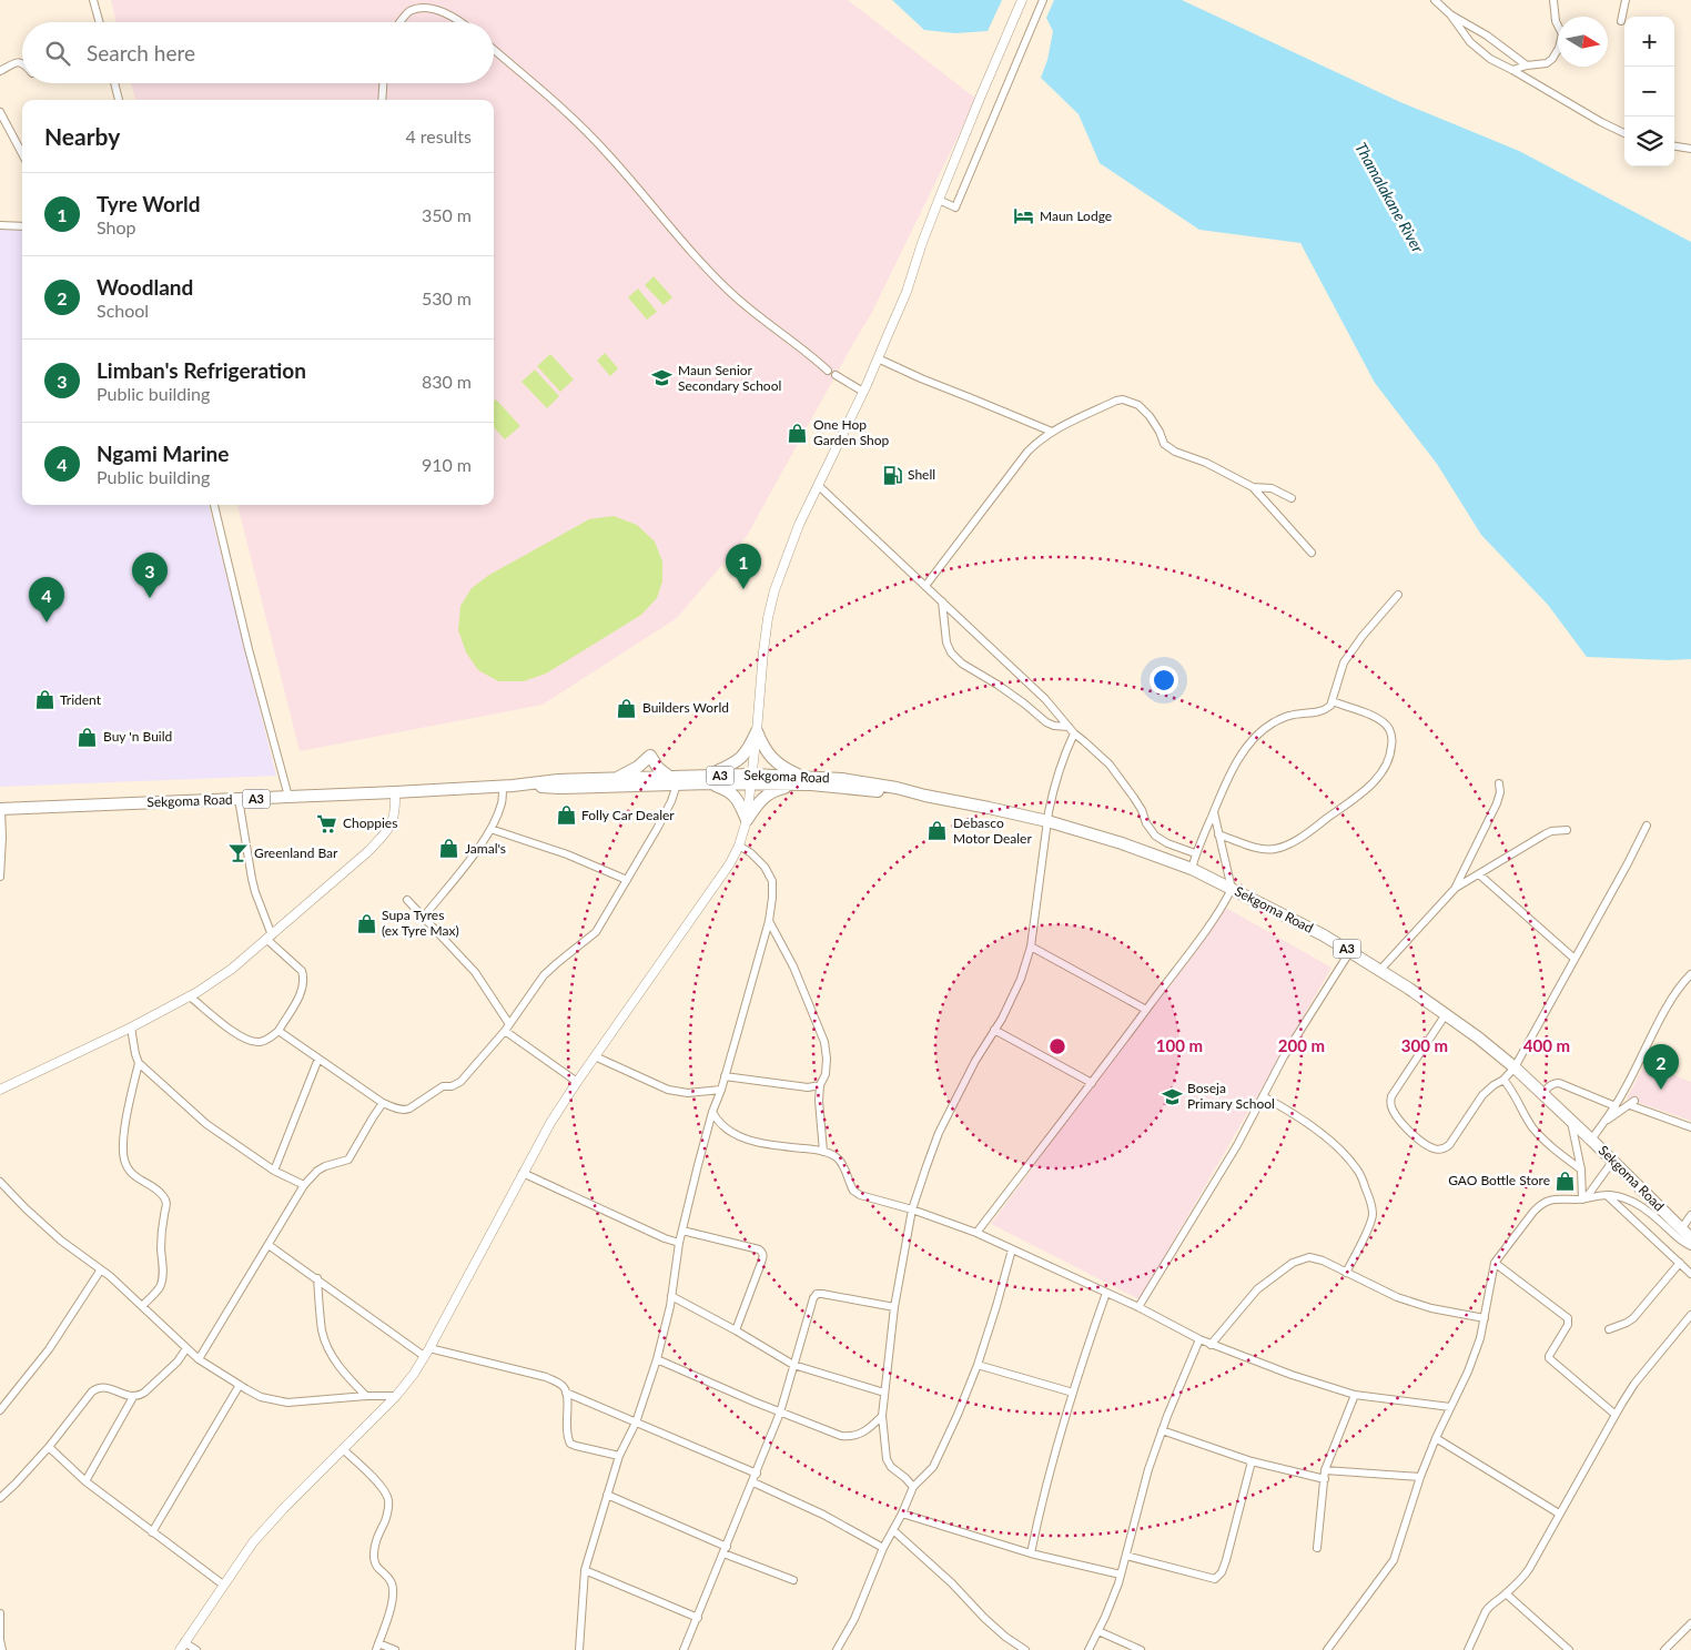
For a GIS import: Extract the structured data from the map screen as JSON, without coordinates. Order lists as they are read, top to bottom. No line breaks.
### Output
{"streets":{"highway":["A3","Sekgoma Road"]},"water":["Thamalakane River"],"places":{"hotel":["Maun Lodge"],"school or university":["Maun Senior Secondary School","Boseja Primary School"],"shop":["One Hop Garden Shop","Trident","Builders World","Buy 'n Build","Folly Car Dealer","Debasco Motor Dealer","Jamal's","Supa Tyres (ex Tyre Max)","GAO Bottle Store"],"fuel station":["Shell"],"supermarket":["Choppies"],"bar":["Greenland Bar"]},"north":"right","page":{"map_buttons":["+","−"],"search":"Search here","heading":["Nearby","4 results"],"list":[{"mark":"1","name":"Tyre World","note":"Shop","value":"350 m"},{"mark":"2","name":"Woodland","note":"School","value":"530 m"},{"mark":"3","name":"Limban's Refrigeration","note":"Public building","value":"830 m"},{"mark":"4","name":"Ngami Marine","note":"Public building","value":"910 m"}],"pins":["1","3","4","2"]},"rings":["100 m","200 m","300 m","400 m"]}
